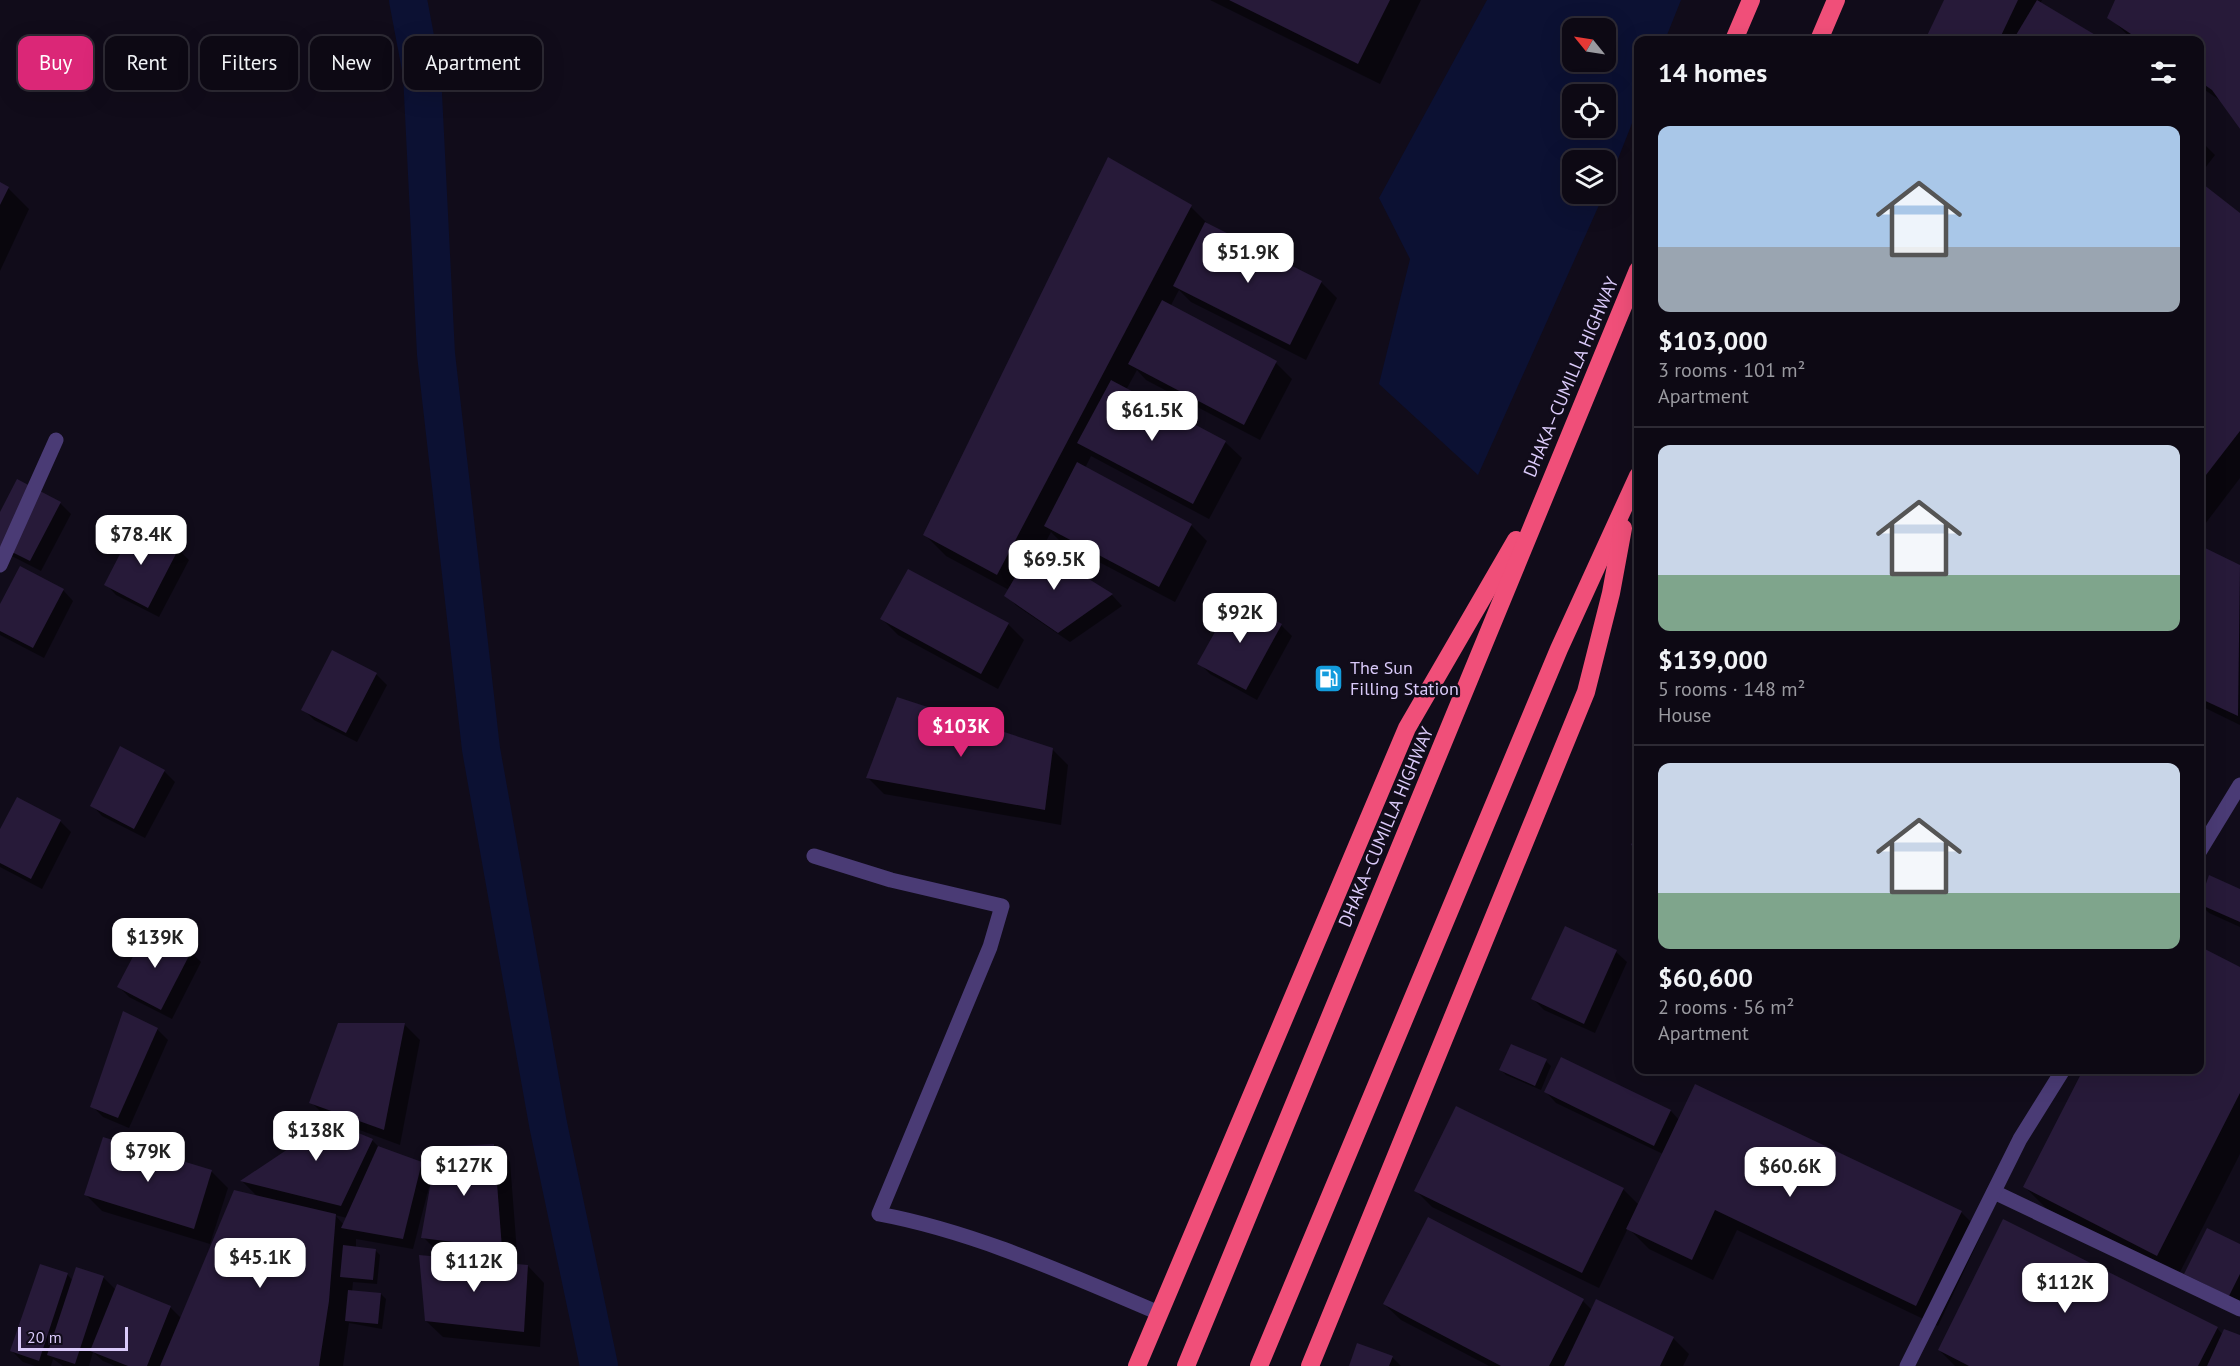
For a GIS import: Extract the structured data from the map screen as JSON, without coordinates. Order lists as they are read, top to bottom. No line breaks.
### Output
{"streets":{"highway":["DHAKA–CUMILLA HIGHWAY"]},"places":{"fuel station":["The Sun Filling Station"]},"scale_bar":"20 m","north":"top left","page":{"chip":["Buy","Rent","Filters","New","Apartment"],"heading":"14 homes","list":[{"name":"$103,000","note":"3 rooms · 101 m² · Apartment"},{"name":"$139,000","note":"5 rooms · 148 m² · House"},{"name":"$60,600","note":"2 rooms · 56 m² · Apartment"}],"price":["$51.9K","$61.5K","$78.4K","$69.5K","$92K","$103K","$139K","$138K","$79K","$127K","$60.6K","$45.1K","$112K","$112K"],"scale":"20 m"}}
